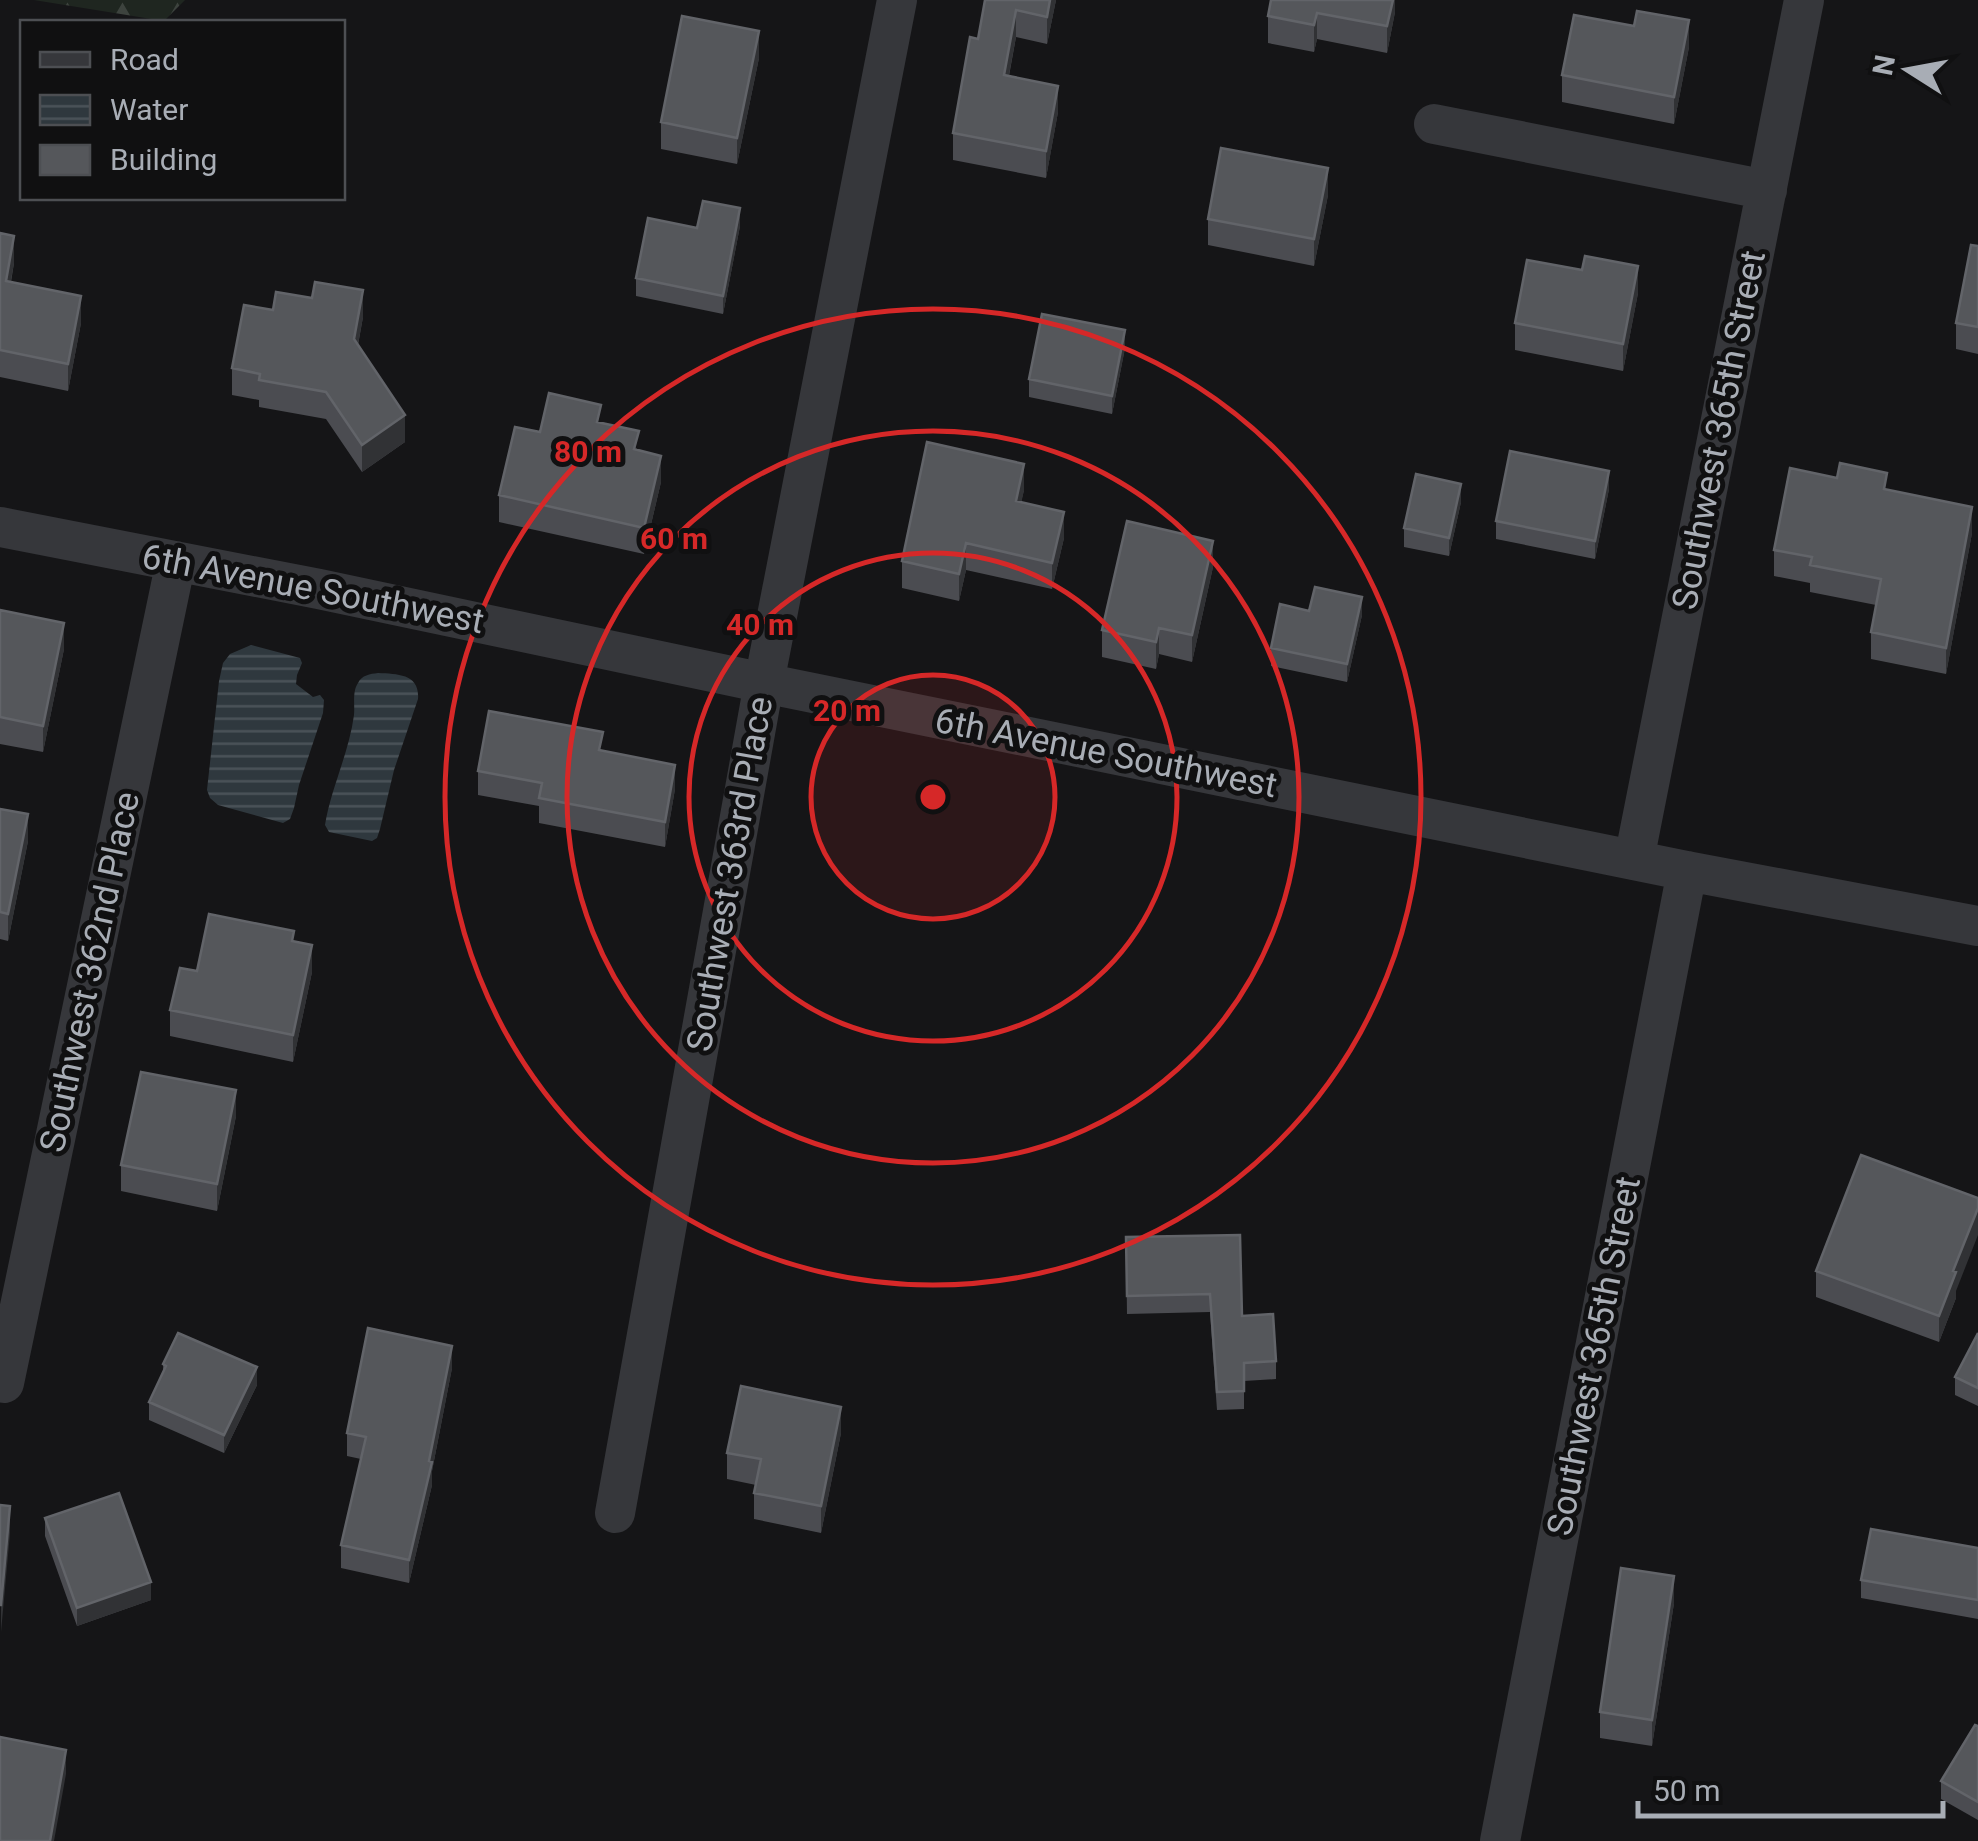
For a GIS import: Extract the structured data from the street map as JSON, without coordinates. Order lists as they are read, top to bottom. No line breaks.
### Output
{"streets":{"street":["Southwest 365th Street","6th Avenue Southwest","Southwest 363rd Place","Southwest 362nd Place"]},"crossings":[["Southwest 365th Street","6th Avenue Southwest"],["6th Avenue Southwest","Southwest 363rd Place"],["6th Avenue Southwest","Southwest 362nd Place"]],"legend":["Road","Water","Building"],"scale_bar":"50 m","north":"left","rings":["80 m","60 m","40 m","20 m"]}
